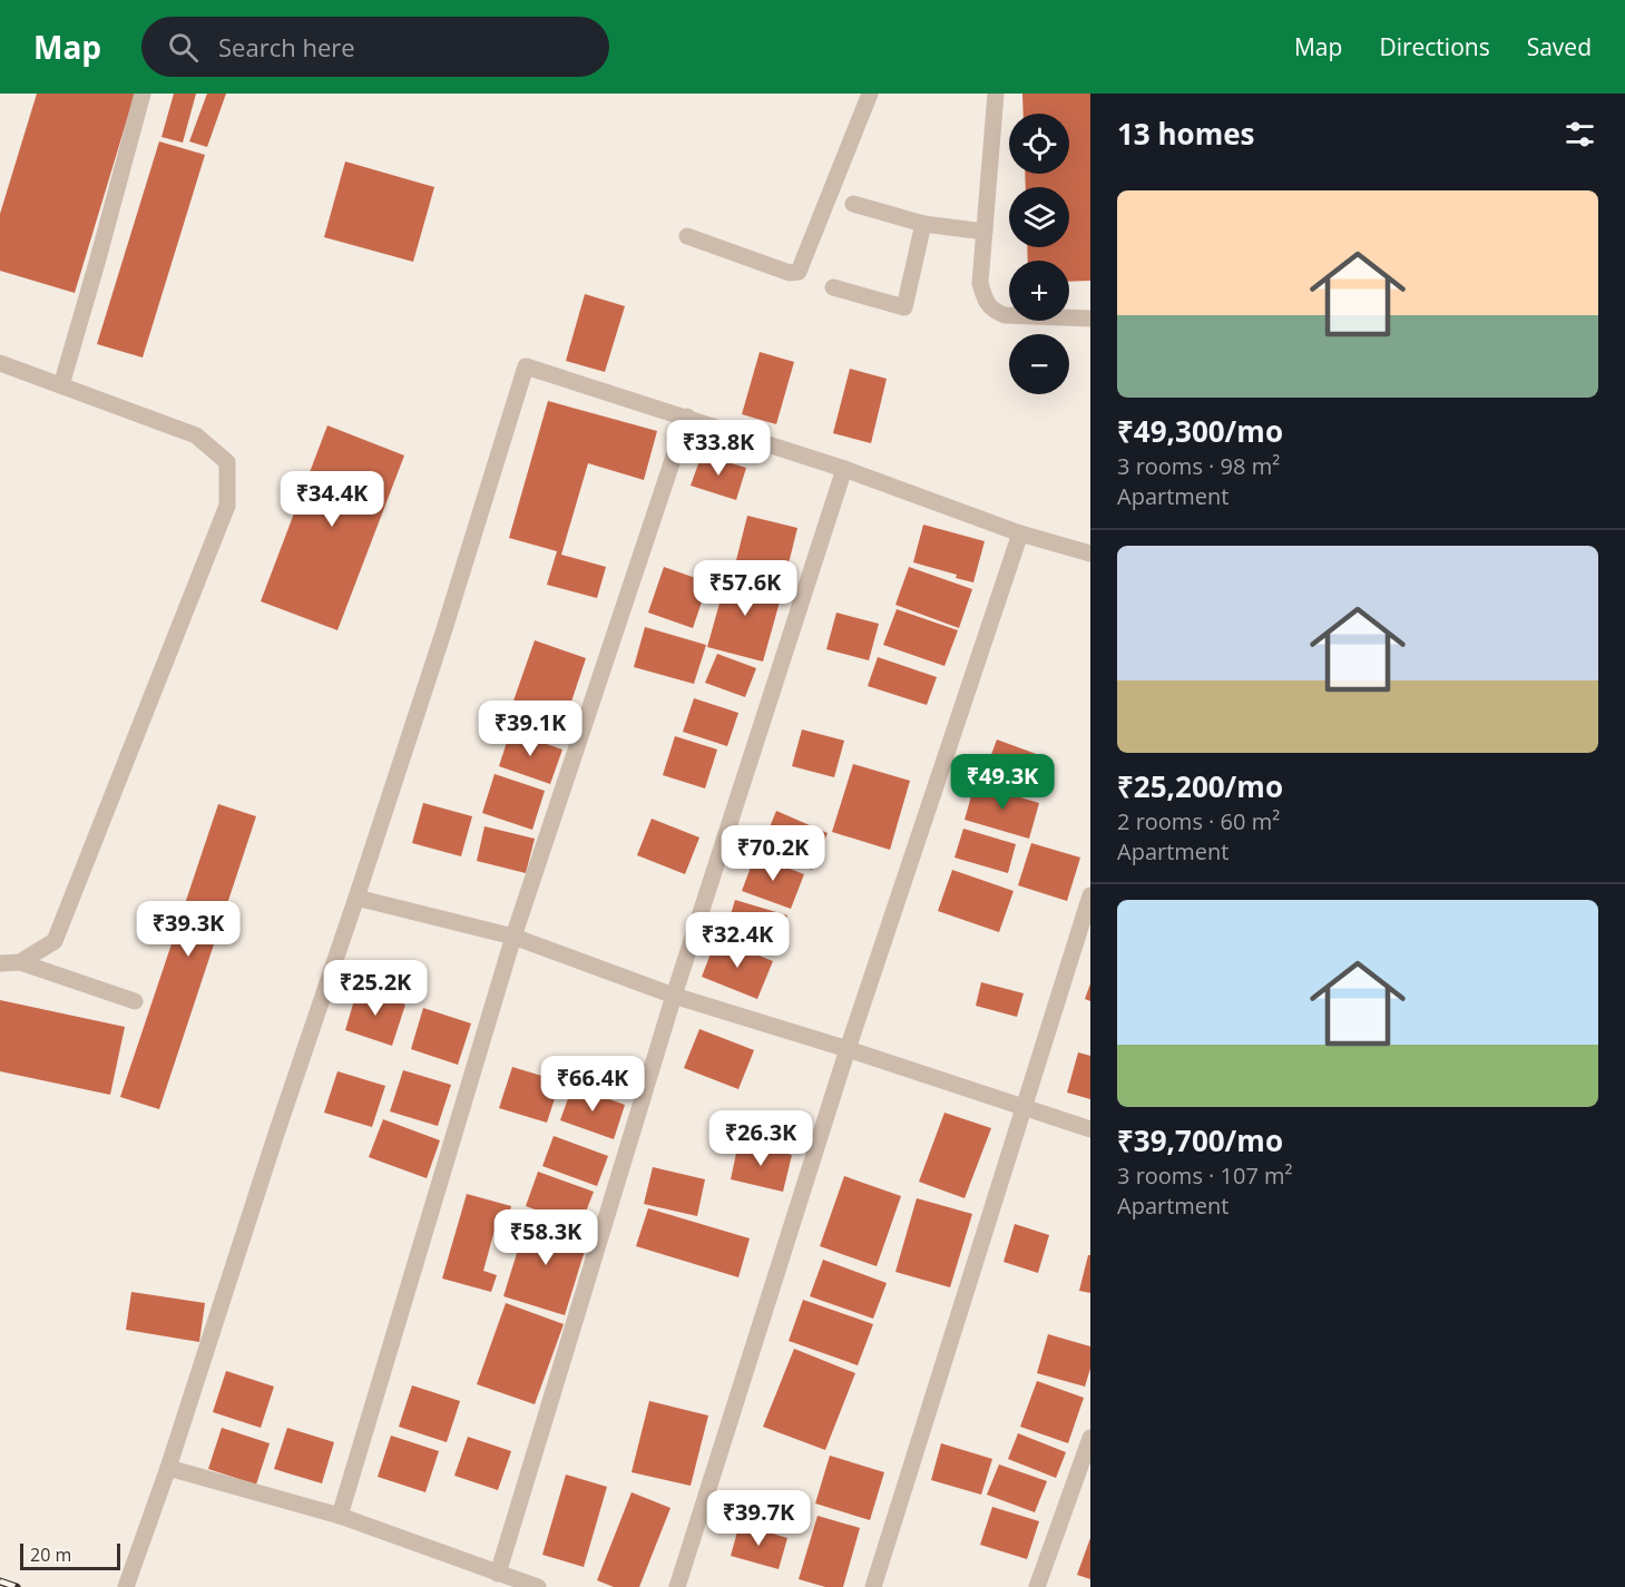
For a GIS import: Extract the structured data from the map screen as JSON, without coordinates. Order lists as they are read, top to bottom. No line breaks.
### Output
{"scale_bar":"20 m","page":{"header":"Map","search":"Search here","nav":["Map","Directions","Saved"],"heading":"13 homes","map_buttons":["+","−"],"list":[{"name":"₹49,300/mo","note":"3 rooms · 98 m² · Apartment"},{"name":"₹25,200/mo","note":"2 rooms · 60 m² · Apartment"},{"name":"₹39,700/mo","note":"3 rooms · 107 m² · Apartment"}],"price":["₹33.8K","₹34.4K","₹57.6K","₹39.1K","₹49.3K","₹70.2K","₹39.3K","₹32.4K","₹25.2K","₹66.4K","₹26.3K","₹58.3K","₹39.7K"],"scale":"20 m"}}
